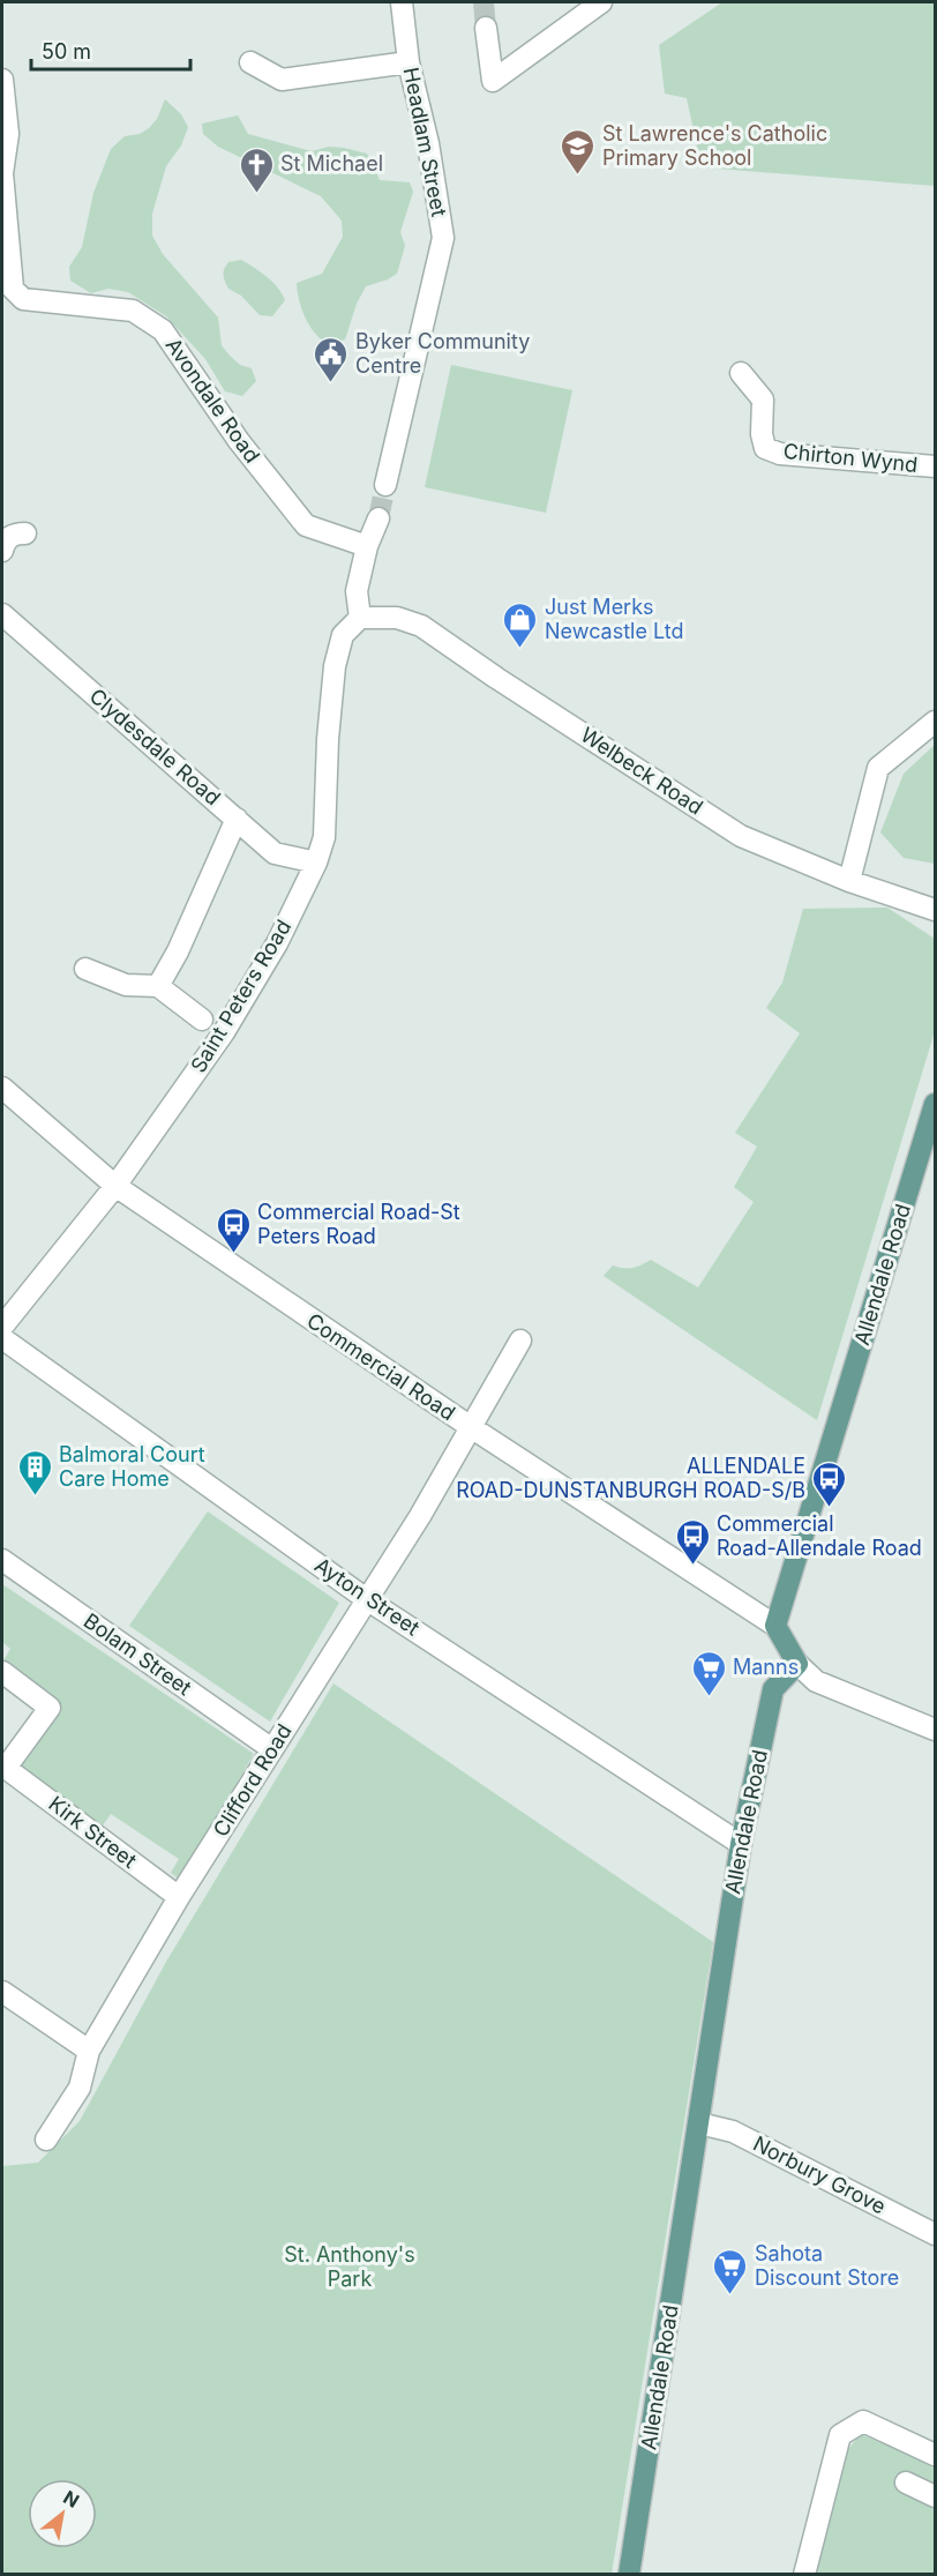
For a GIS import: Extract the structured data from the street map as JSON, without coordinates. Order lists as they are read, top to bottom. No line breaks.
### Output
{"streets":{"main road":["Allendale Road"],"street":["Headlam Street","Avondale Road","Chirton Wynd","Clydesdale Road","Welbeck Road","Saint Peters Road","Commercial Road","Ayton Street","Bolam Street","Clifford Road","Kirk Street","Norbury Grove"]},"crossings":[["Clydesdale Road","Saint Peters Road"],["Welbeck Road","Saint Peters Road"],["Saint Peters Road","Commercial Road"],["Allendale Road","Commercial Road"],["Allendale Road","Ayton Street"],["Allendale Road","Norbury Grove"],["Commercial Road","Clifford Road"],["Ayton Street","Clifford Road"],["Bolam Street","Clifford Road"],["Clifford Road","Kirk Street"]],"parks":["St. Anthony's Park"],"places":{"school or university":["St Lawrence's Catholic Primary School"],"church":["St Michael"],"public building":["Byker Community Centre"],"shop":["Just Merks Newcastle Ltd"],"bus stop":["Commercial Road-St Peters Road","ALLENDALE ROAD-DUNSTANBURGH ROAD-S/B","Commercial Road-Allendale Road"],"building":["Balmoral Court Care Home"],"supermarket":["Manns","Sahota Discount Store"]},"scale_bar":"50 m","north":"top right"}
